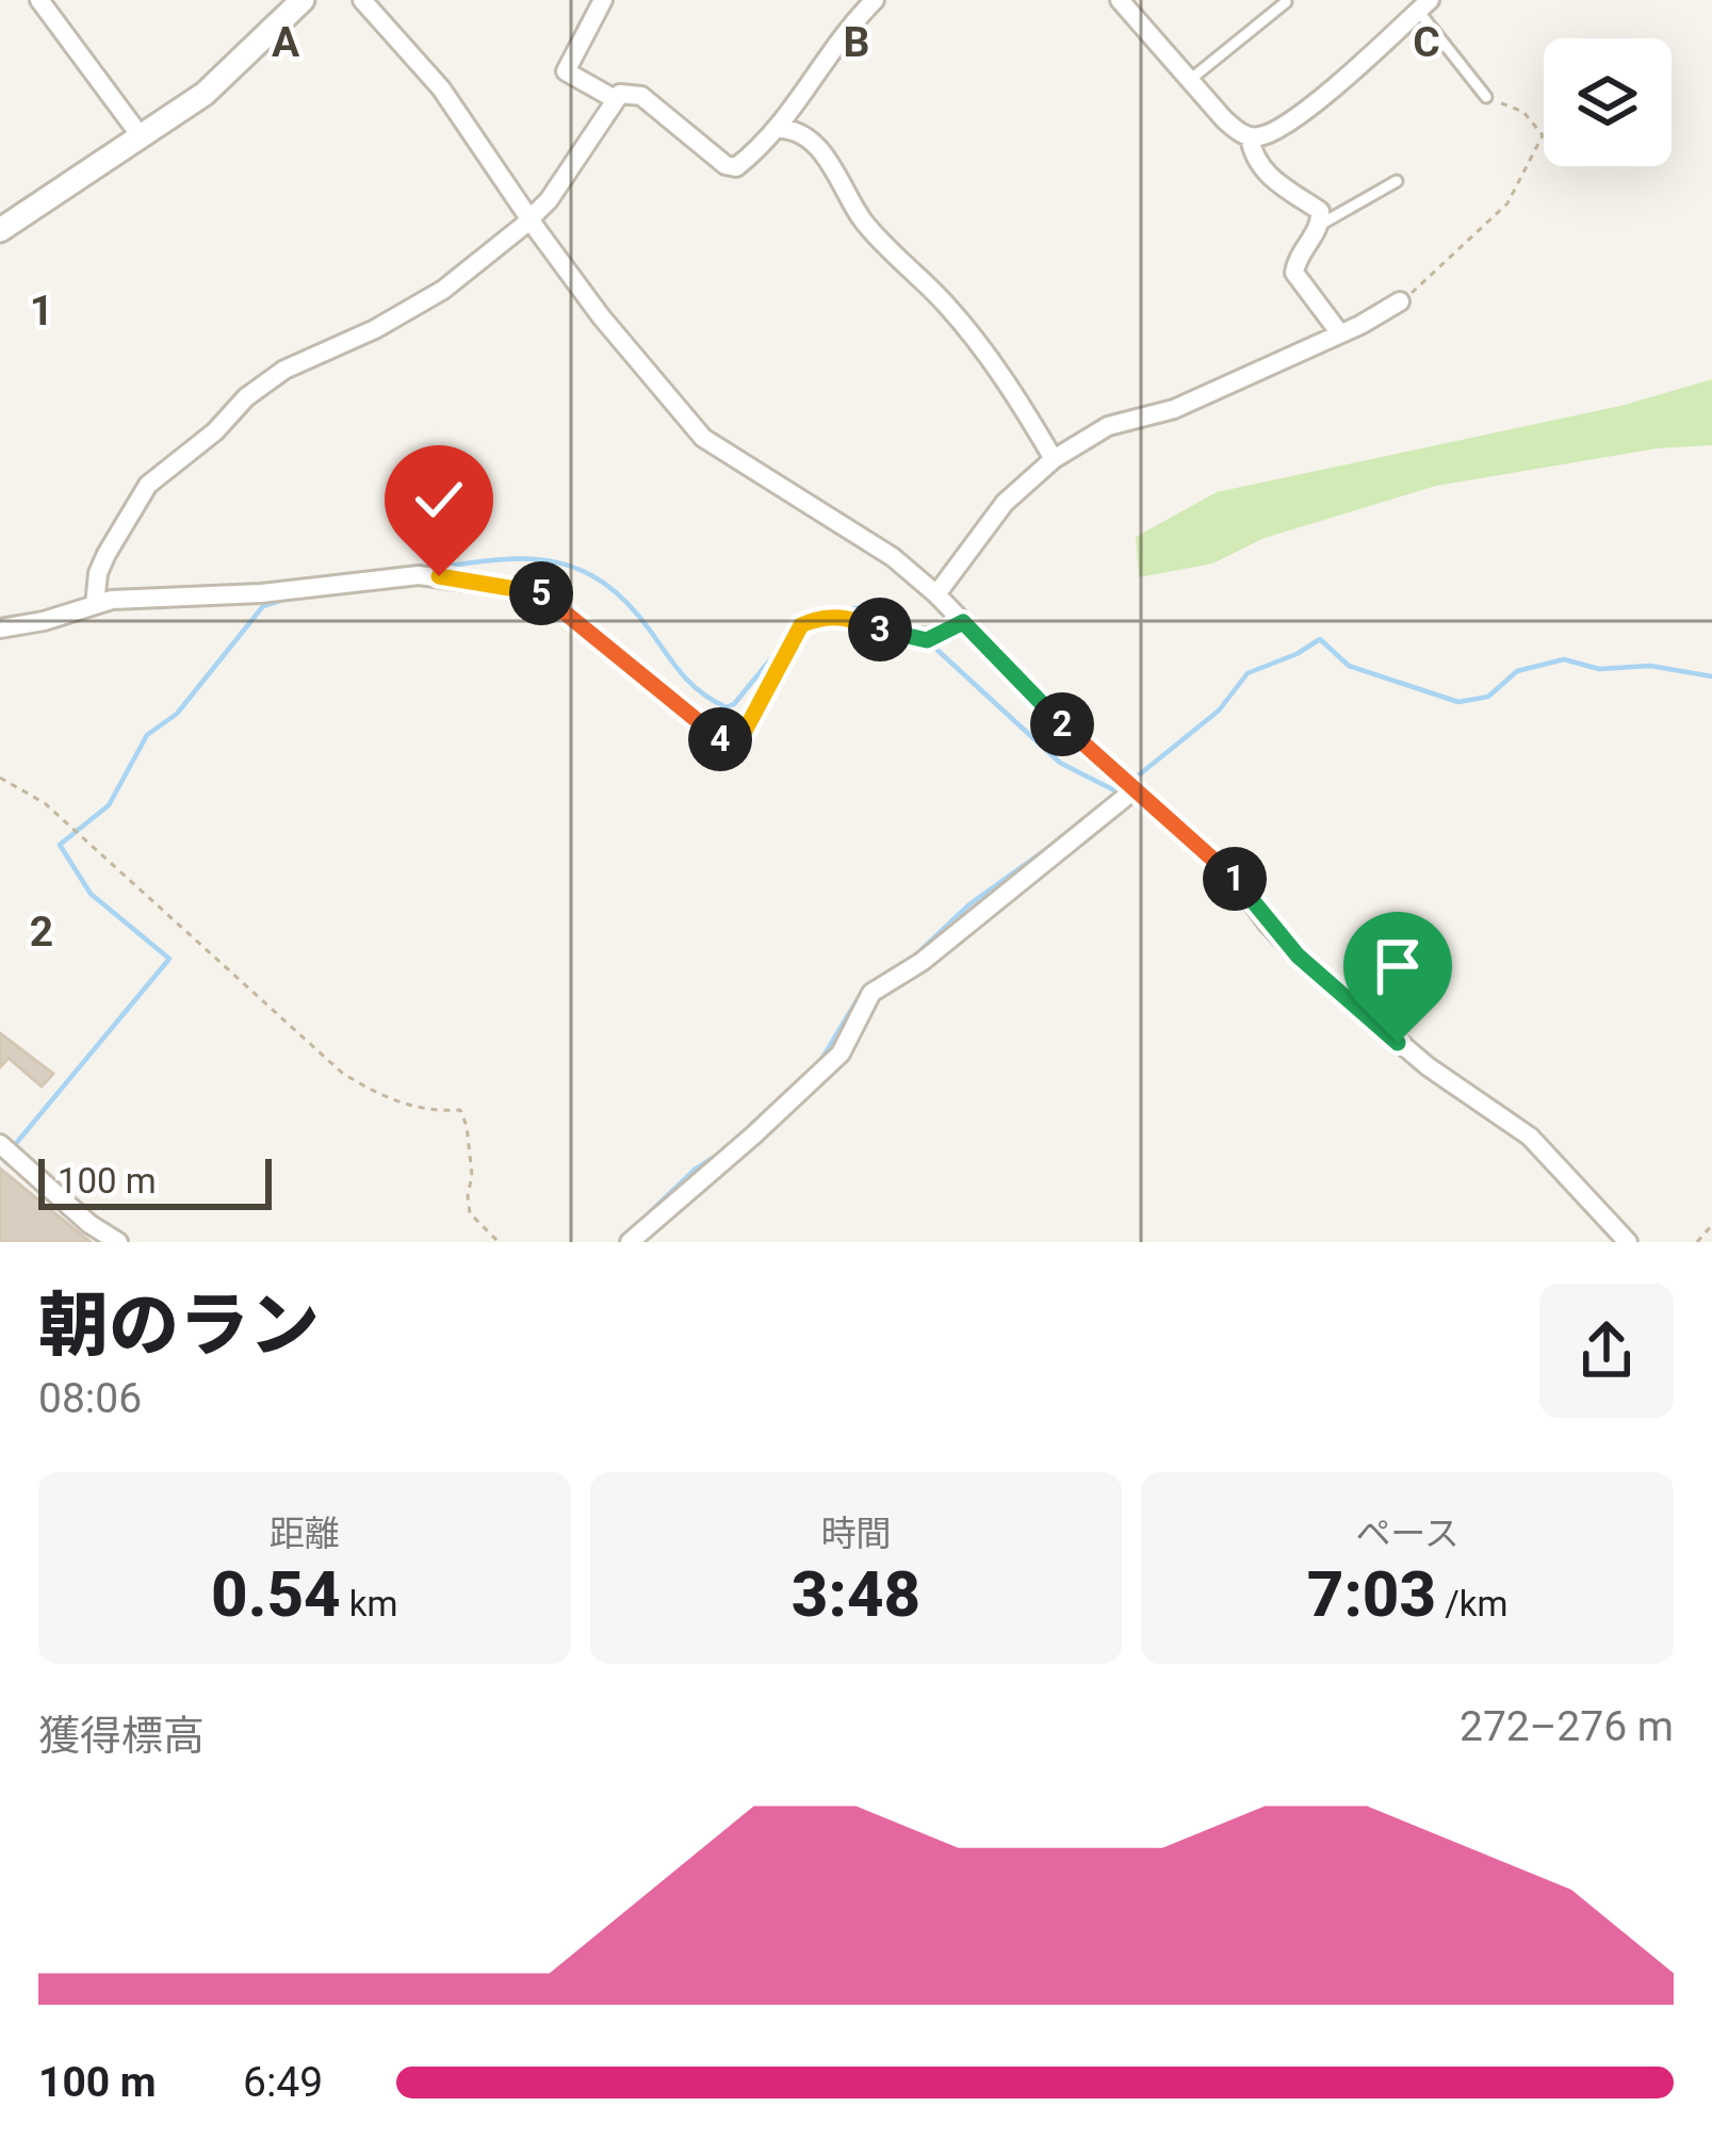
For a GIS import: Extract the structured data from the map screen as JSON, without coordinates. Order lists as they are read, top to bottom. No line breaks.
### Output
{"scale_bar":"100 m","page":{"pins":["5","3","2","4","1"],"scale":"100 m","heading":["朝のラン","08:06"],"stats":[["距離","0.54 km"],["時間","3:48"],["ペース","7:03 /km"]],"chart":["獲得標高","272–276 m"],"list":[{"name":"100 m","note":"6:49"}]},"grid":{"columns":["A","B","C"],"rows":["1","2"]}}
